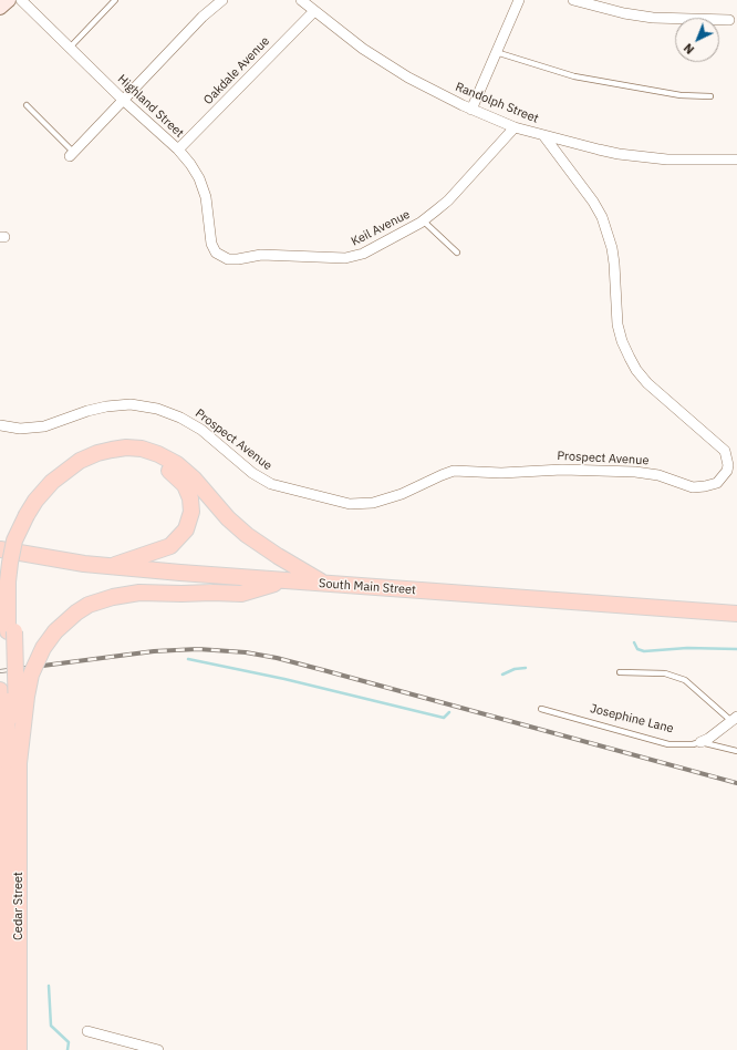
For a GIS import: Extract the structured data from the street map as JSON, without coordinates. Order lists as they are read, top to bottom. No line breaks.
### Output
{"streets":{"main road":["South Main Street","Cedar Street"],"street":["Oakdale Avenue","Randolph Street","Highland Street","Keil Avenue","Prospect Avenue","Josephine Lane"]},"crossings":[["Oakdale Avenue","Randolph Street"],["Oakdale Avenue","Highland Street"],["Randolph Street","Keil Avenue"],["Randolph Street","Prospect Avenue"],["Highland Street","Keil Avenue"]],"north":"bottom left"}
